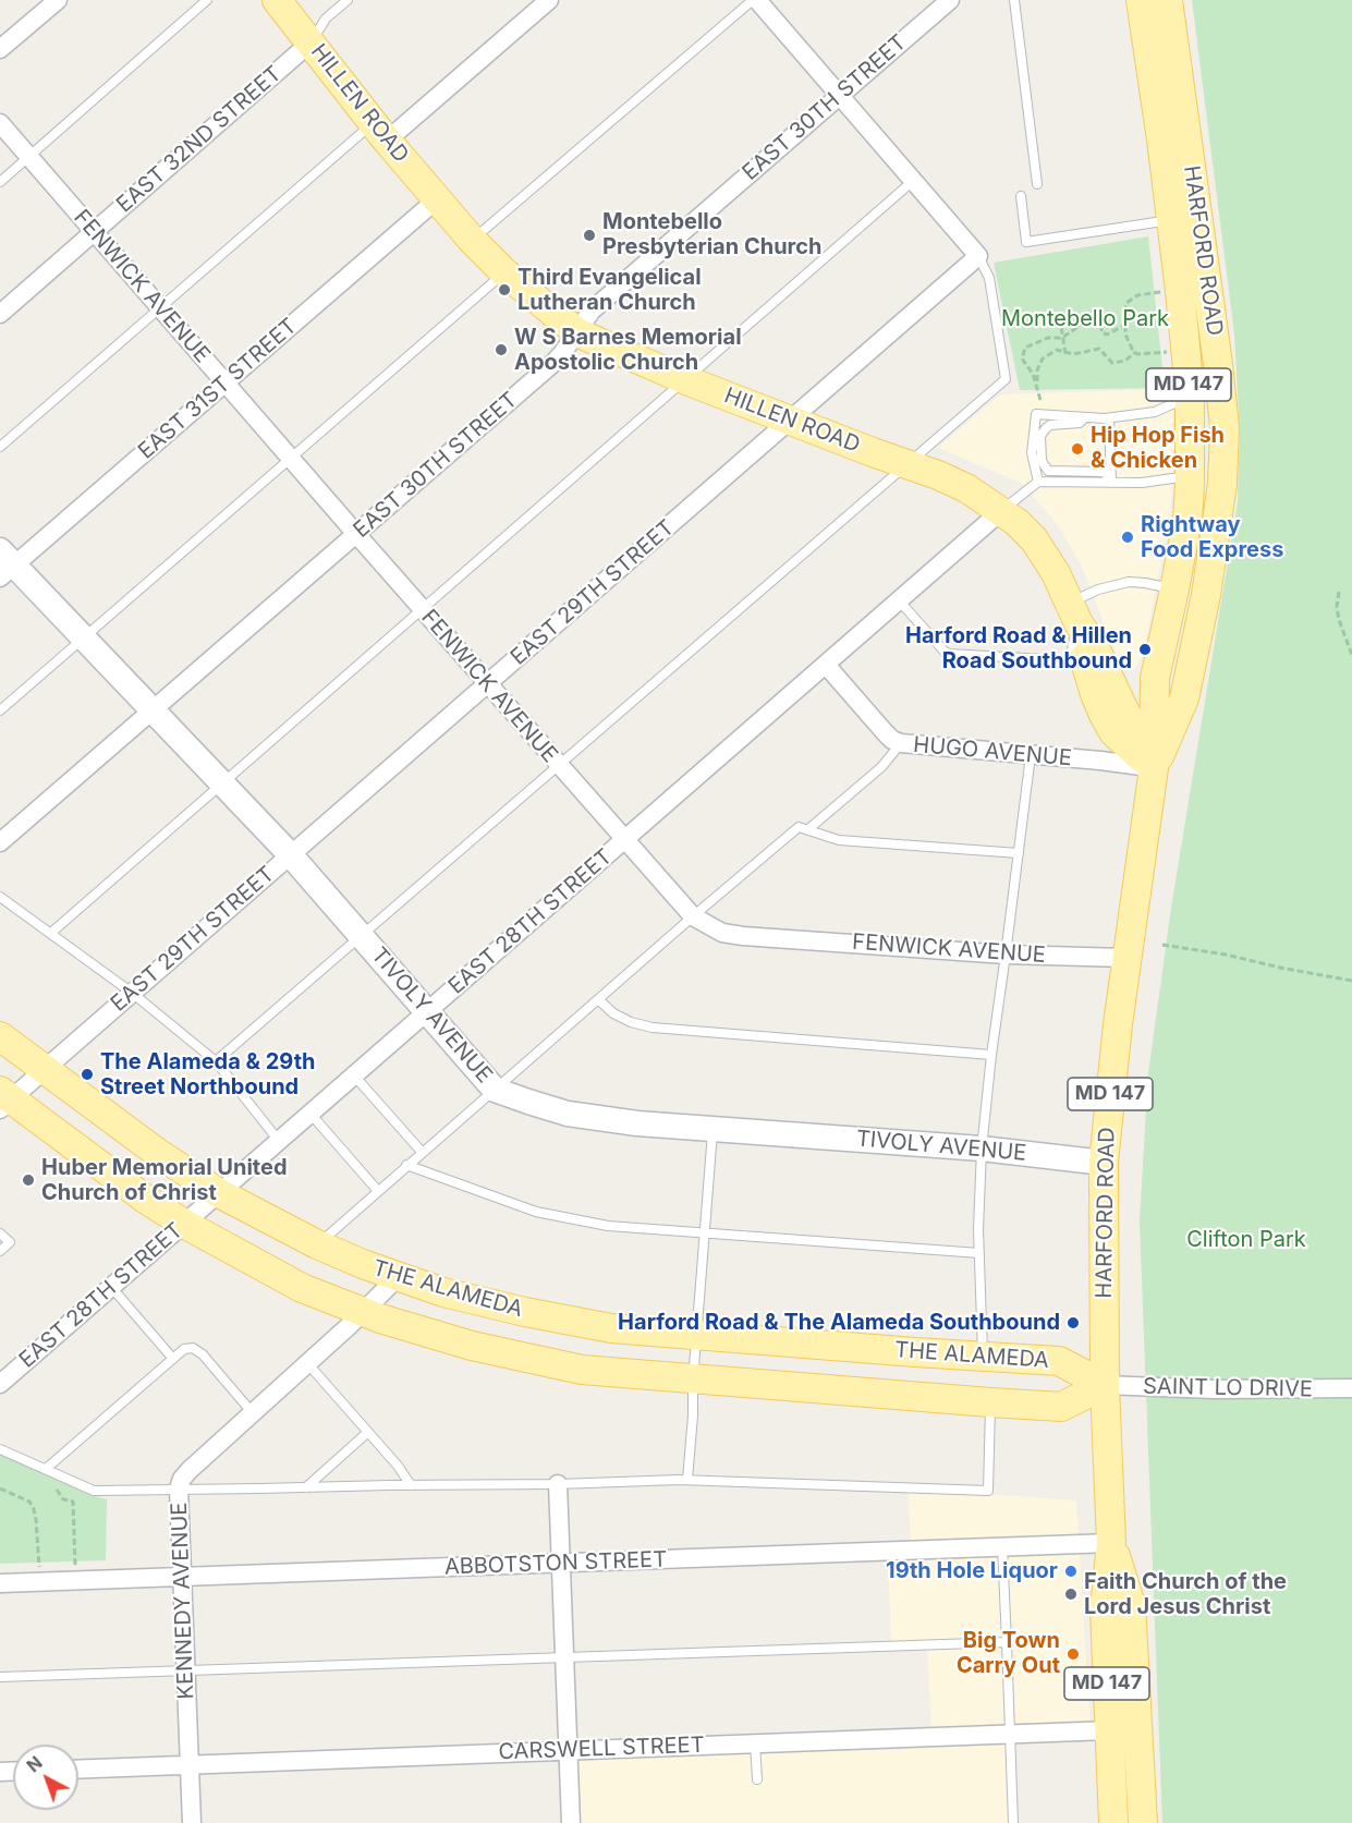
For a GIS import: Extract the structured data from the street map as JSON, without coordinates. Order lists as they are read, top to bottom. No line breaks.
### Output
{"streets":{"main road":["HILLEN ROAD","HARFORD ROAD","MD 147","THE ALAMEDA"],"street":["EAST 30TH STREET","EAST 32ND STREET","FENWICK AVENUE","EAST 31ST STREET","EAST 29TH STREET","HUGO AVENUE","EAST 28TH STREET","TIVOLY AVENUE","SAINT LO DRIVE","ABBOTSTON STREET","KENNEDY AVENUE","CARSWELL STREET"]},"crossings":[["HILLEN ROAD","EAST 30TH STREET"],["HILLEN ROAD","EAST 32ND STREET"],["HILLEN ROAD","HARFORD ROAD"],["HILLEN ROAD","EAST 31ST STREET"],["HILLEN ROAD","EAST 29TH STREET"],["HILLEN ROAD","HUGO AVENUE"],["HILLEN ROAD","EAST 28TH STREET"],["EAST 30TH STREET","FENWICK AVENUE"],["EAST 30TH STREET","TIVOLY AVENUE"],["EAST 32ND STREET","FENWICK AVENUE"],["HARFORD ROAD","FENWICK AVENUE"],["HARFORD ROAD","HUGO AVENUE"],["HARFORD ROAD","TIVOLY AVENUE"],["HARFORD ROAD","THE ALAMEDA"],["HARFORD ROAD","SAINT LO DRIVE"],["HARFORD ROAD","ABBOTSTON STREET"],["HARFORD ROAD","CARSWELL STREET"],["FENWICK AVENUE","EAST 31ST STREET"],["FENWICK AVENUE","EAST 29TH STREET"],["FENWICK AVENUE","EAST 28TH STREET"],["EAST 31ST STREET","TIVOLY AVENUE"],["EAST 29TH STREET","TIVOLY AVENUE"],["EAST 29TH STREET","THE ALAMEDA"],["HUGO AVENUE","EAST 28TH STREET"],["EAST 28TH STREET","TIVOLY AVENUE"],["EAST 28TH STREET","THE ALAMEDA"],["THE ALAMEDA","SAINT LO DRIVE"],["THE ALAMEDA","KENNEDY AVENUE"],["ABBOTSTON STREET","KENNEDY AVENUE"],["KENNEDY AVENUE","CARSWELL STREET"]],"parks":["Montebello Park","Clifton Park"],"places":["Montebello Presbyterian Church","Third Evangelical Lutheran Church","W S Barnes Memorial Apostolic Church","Hip Hop Fish & Chicken","Rightway Food Express","Harford Road & Hillen Road Southbound","The Alameda & 29th Street Northbound","Huber Memorial United Church of Christ","Harford Road & The Alameda Southbound","19th Hole Liquor","Faith Church of the Lord Jesus Christ","Big Town Carry Out"],"north":"top left"}
